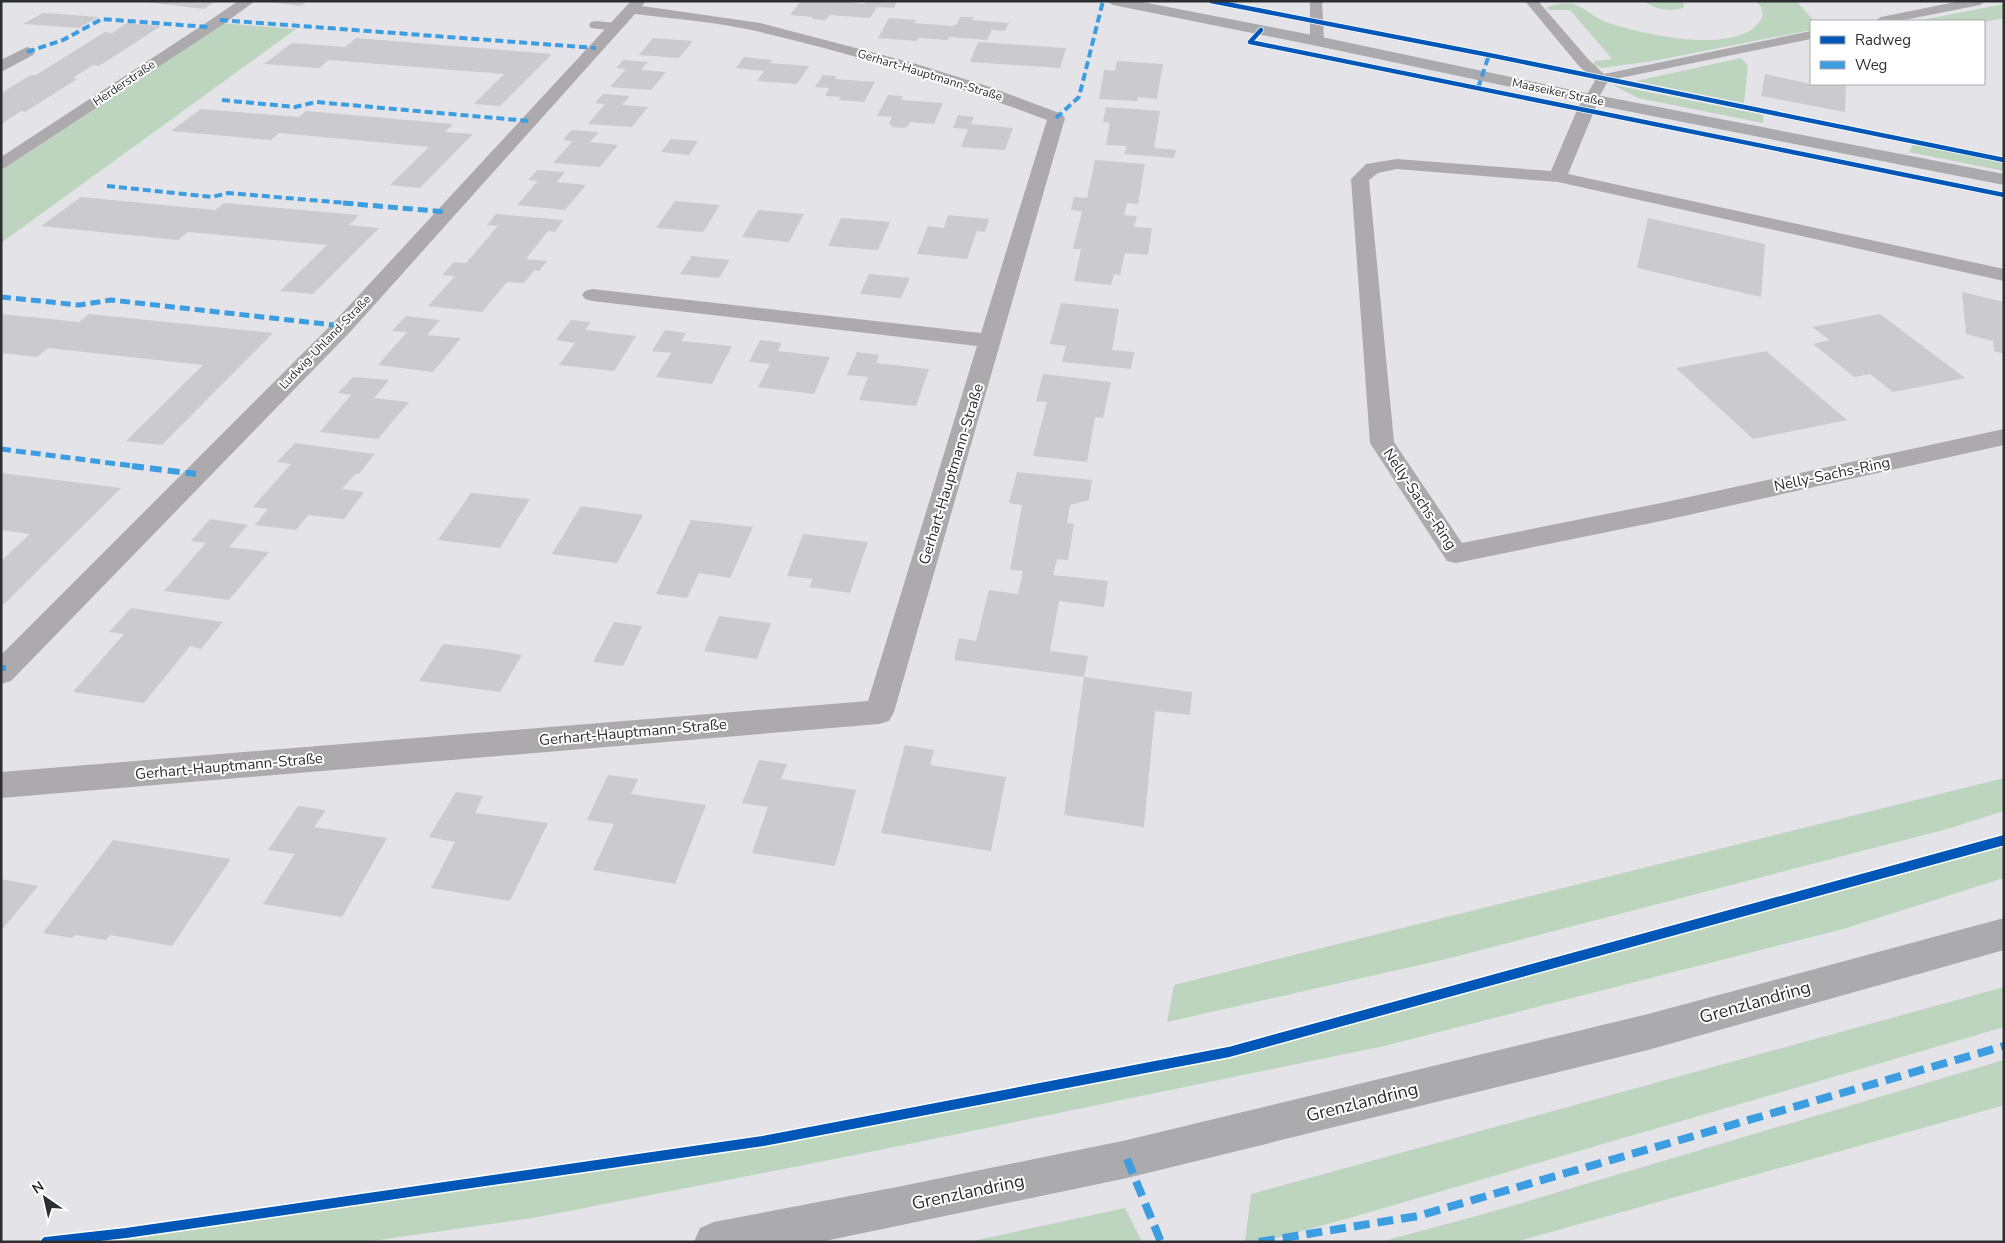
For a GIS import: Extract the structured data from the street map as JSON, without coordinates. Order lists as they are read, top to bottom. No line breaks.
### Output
{"streets":{"street":["Gerhart-Hauptmann-Straße","Herderstraße","Maaseiker Straße","Ludwig-Uhland-Straße","Nelly-Sachs-Ring","Grenzlandring"]},"crossings":[["Gerhart-Hauptmann-Straße","Ludwig-Uhland-Straße"]],"legend":["Radweg","Weg"],"north":"top left"}
